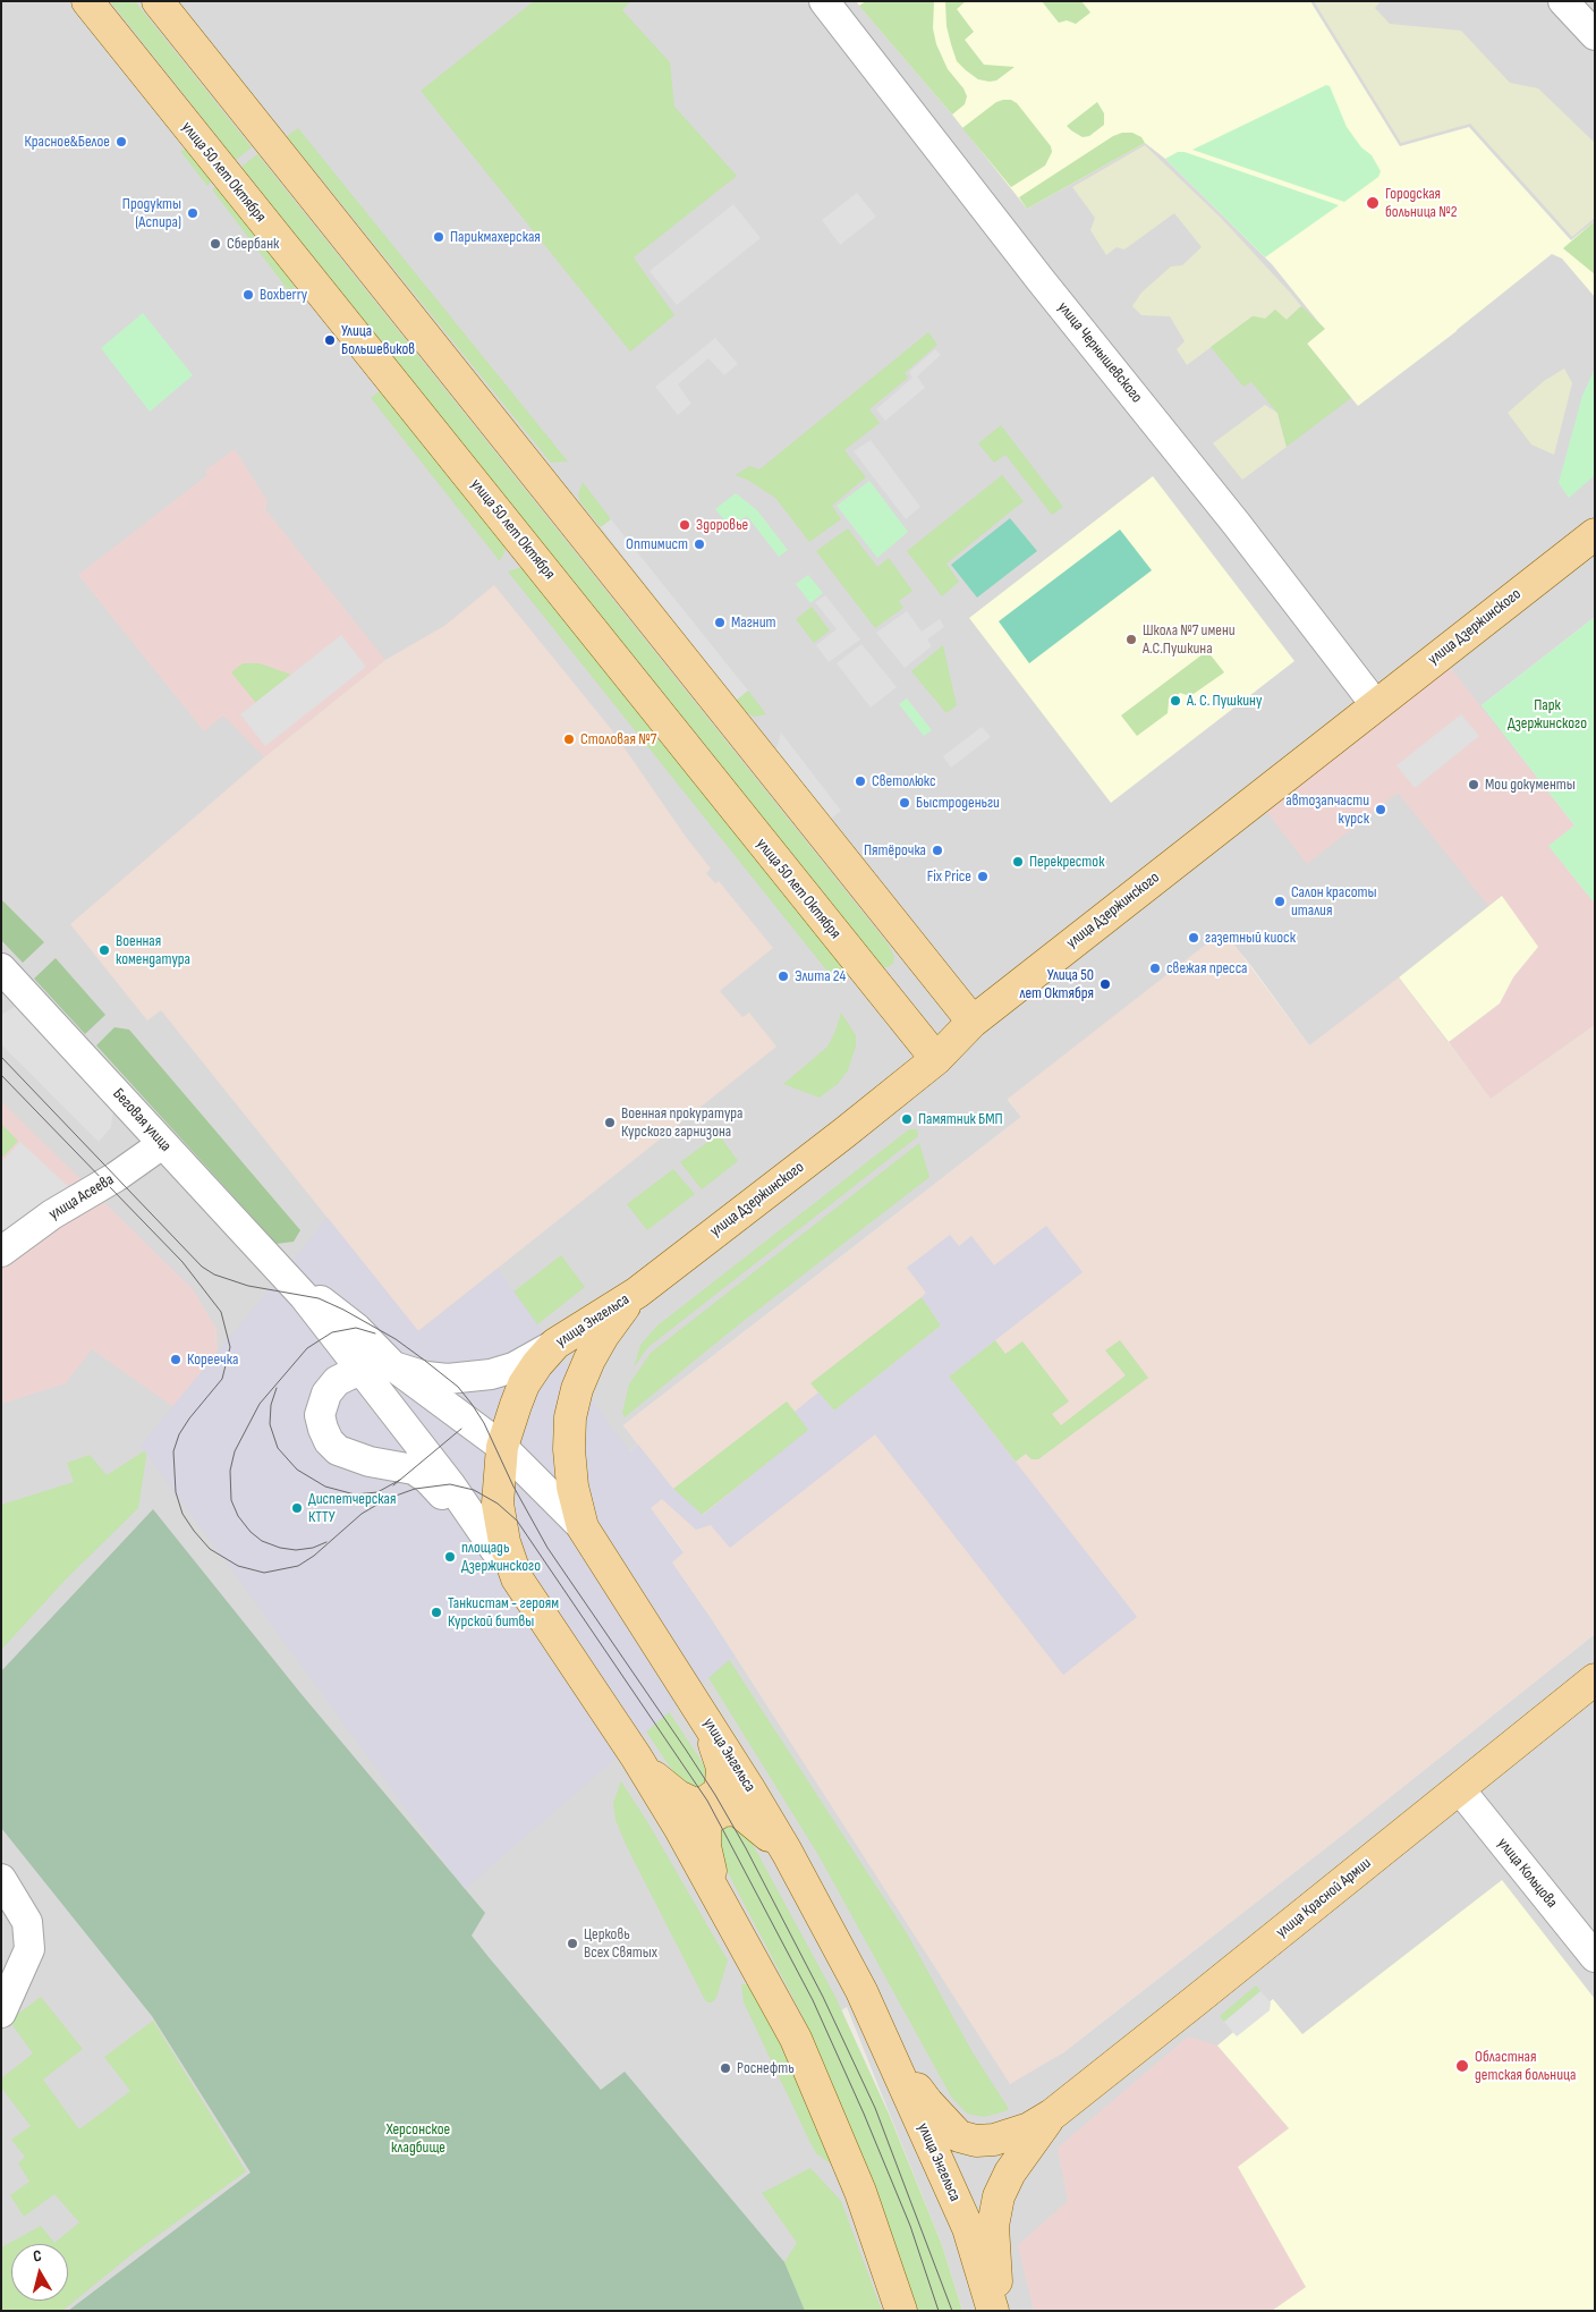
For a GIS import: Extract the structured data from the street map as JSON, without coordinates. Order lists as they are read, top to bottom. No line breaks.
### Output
{"streets":{"main road":["улица 50 лет Октября","улица Дзержинского","улица Энгельса","улица Красной Армии"],"street":["улица Чернышевского","Беговая улица","улица Асеева","улица Кольцова"]},"crossings":[["улица 50 лет Октября","улица Дзержинского"],["улица Чернышевского","улица Дзержинского"],["улица Дзержинского","улица Энгельса"],["Беговая улица","улица Асеева"],["улица Кольцова","улица Красной Армии"]],"parks":["Парк Дзержинского","Херсонское кладбище"],"places":["Красное&Белое","Городская больница №2","Продукты (Аспира)","Парикмахерская","Сбербанк","Boxberry","Улица Большевиков","Здоровье","Оптимист","Магнит","Школа №7 имени А.С.Пушкина","А. С. Пушкину","Столовая №7","Светолюкс","Мои документы","Быстроденьги","автозапчасти курск","Пятёрочка","Перекресток","Fix Price","Салон красоты италия","газетный киоск","Военная комендатура","свежая пресса","Элита 24","Улица 50 лет Октября","Памятник БМП","Военная прокуратура Курского гарнизона","Кореечка","Диспетчерская КТТУ","площадь Дзержинского","Танкистам - героям Курской битвы","Церковь Всех Святых","Областная детская больница","Роснефть"],"north":"top"}
